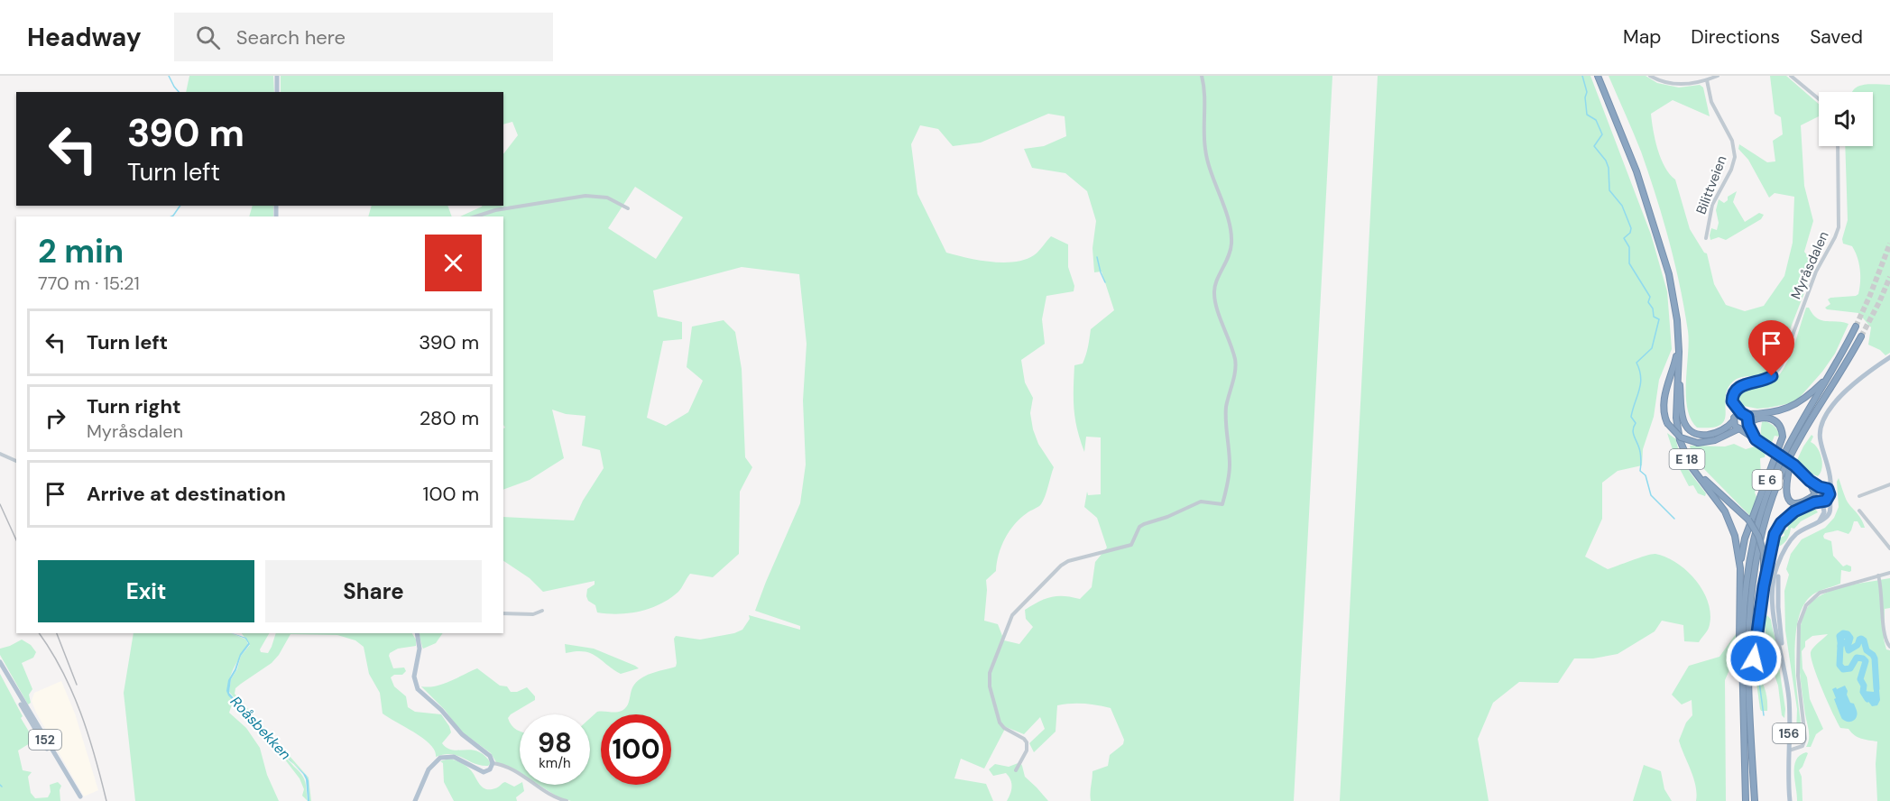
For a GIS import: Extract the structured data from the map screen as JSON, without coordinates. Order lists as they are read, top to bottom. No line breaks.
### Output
{"streets":{"highway":["E 18","E 6"],"main road":["156","152"],"street":["Bilittveien","Myråsdalen"]},"crossings":[["Myråsdalen","E 6"],["E 18","E 6"]],"water":["Roåsbekken"],"page":{"header":"Headway","search":"Search here","nav":["Map","Directions","Saved"],"turn":["390 m","Turn left"],"heading":["2 min","770 m · 15:21"],"list":[{"name":"Turn left","value":"390 m"},{"name":"Turn right","note":"Myråsdalen","value":"280 m"},{"name":"Arrive at destination","value":"100 m"}],"buttons":["Exit","Share"],"speed":"98 km/h","limit":"100"}}
